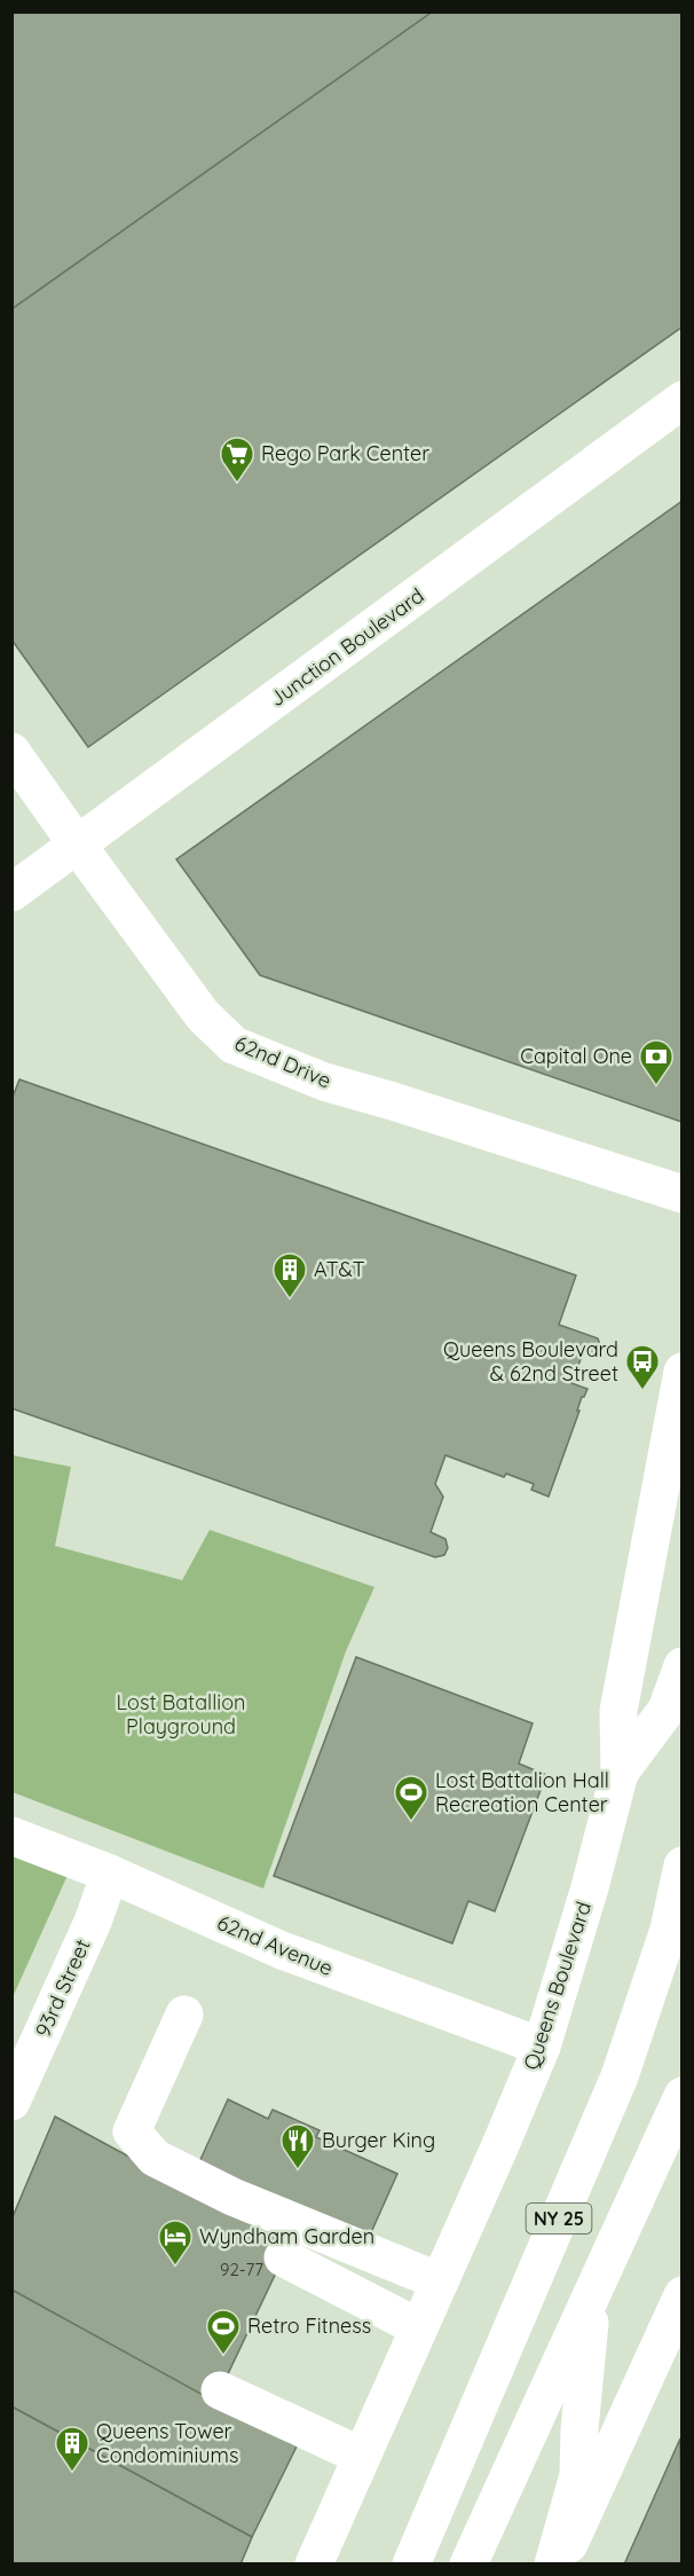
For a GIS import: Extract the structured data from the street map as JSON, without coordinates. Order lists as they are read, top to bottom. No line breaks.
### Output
{"streets":{"main road":["Junction Boulevard","62nd Drive","62nd Avenue","Queens Boulevard","93rd Street","NY 25"]},"crossings":[["Junction Boulevard","62nd Drive"],["62nd Avenue","Queens Boulevard"],["62nd Avenue","93rd Street"]],"parks":["Lost Batallion Playground"],"places":{"supermarket":["Rego Park Center"],"bank":["Capital One"],"building":["AT&T","Queens Tower Condominiums"],"bus stop":["Queens Boulevard & 62nd Street"],"sports":["Lost Battalion Hall Recreation Center","Retro Fitness"],"restaurant":["Burger King"],"hotel":["Wyndham Garden"]},"house_numbers":["92-77"]}
